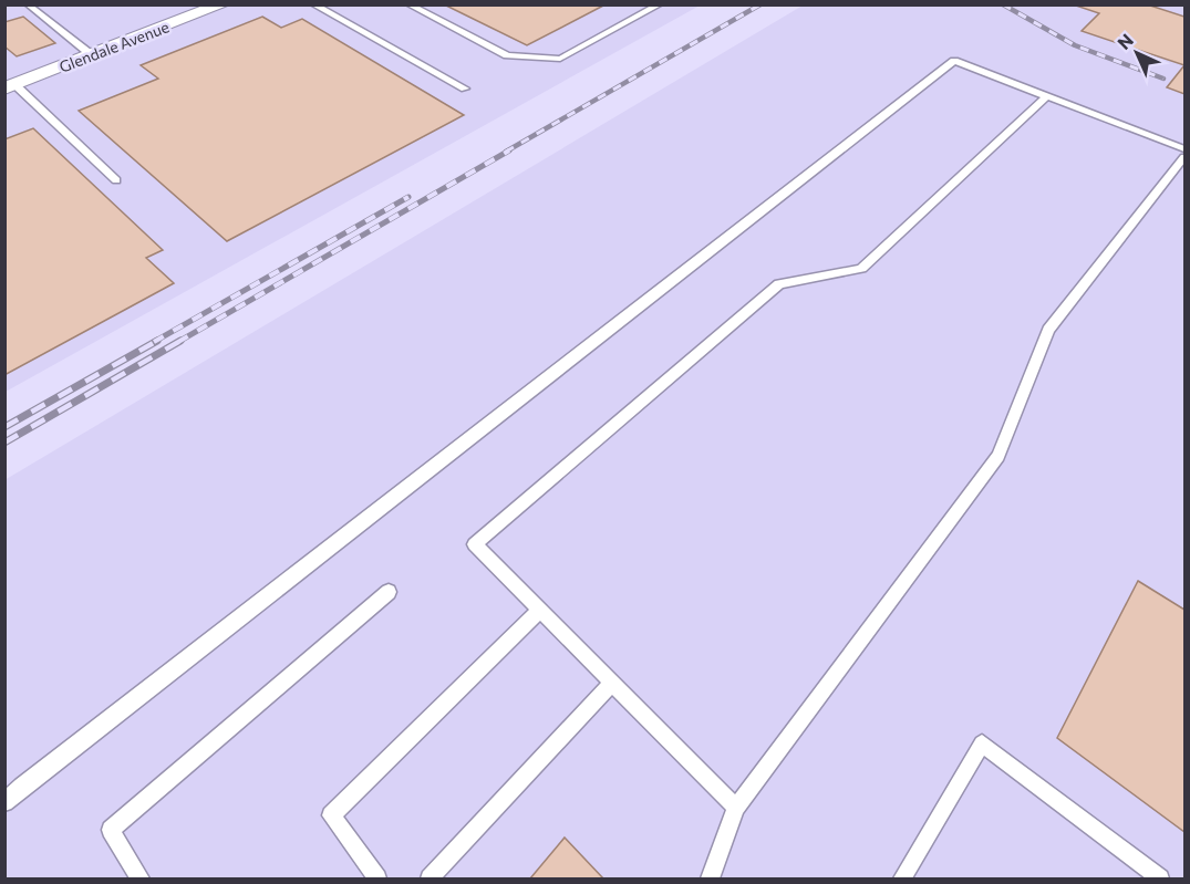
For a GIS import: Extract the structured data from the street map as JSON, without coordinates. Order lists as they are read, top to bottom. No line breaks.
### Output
{"streets":{"street":["Glendale Avenue"]},"north":"top left"}
